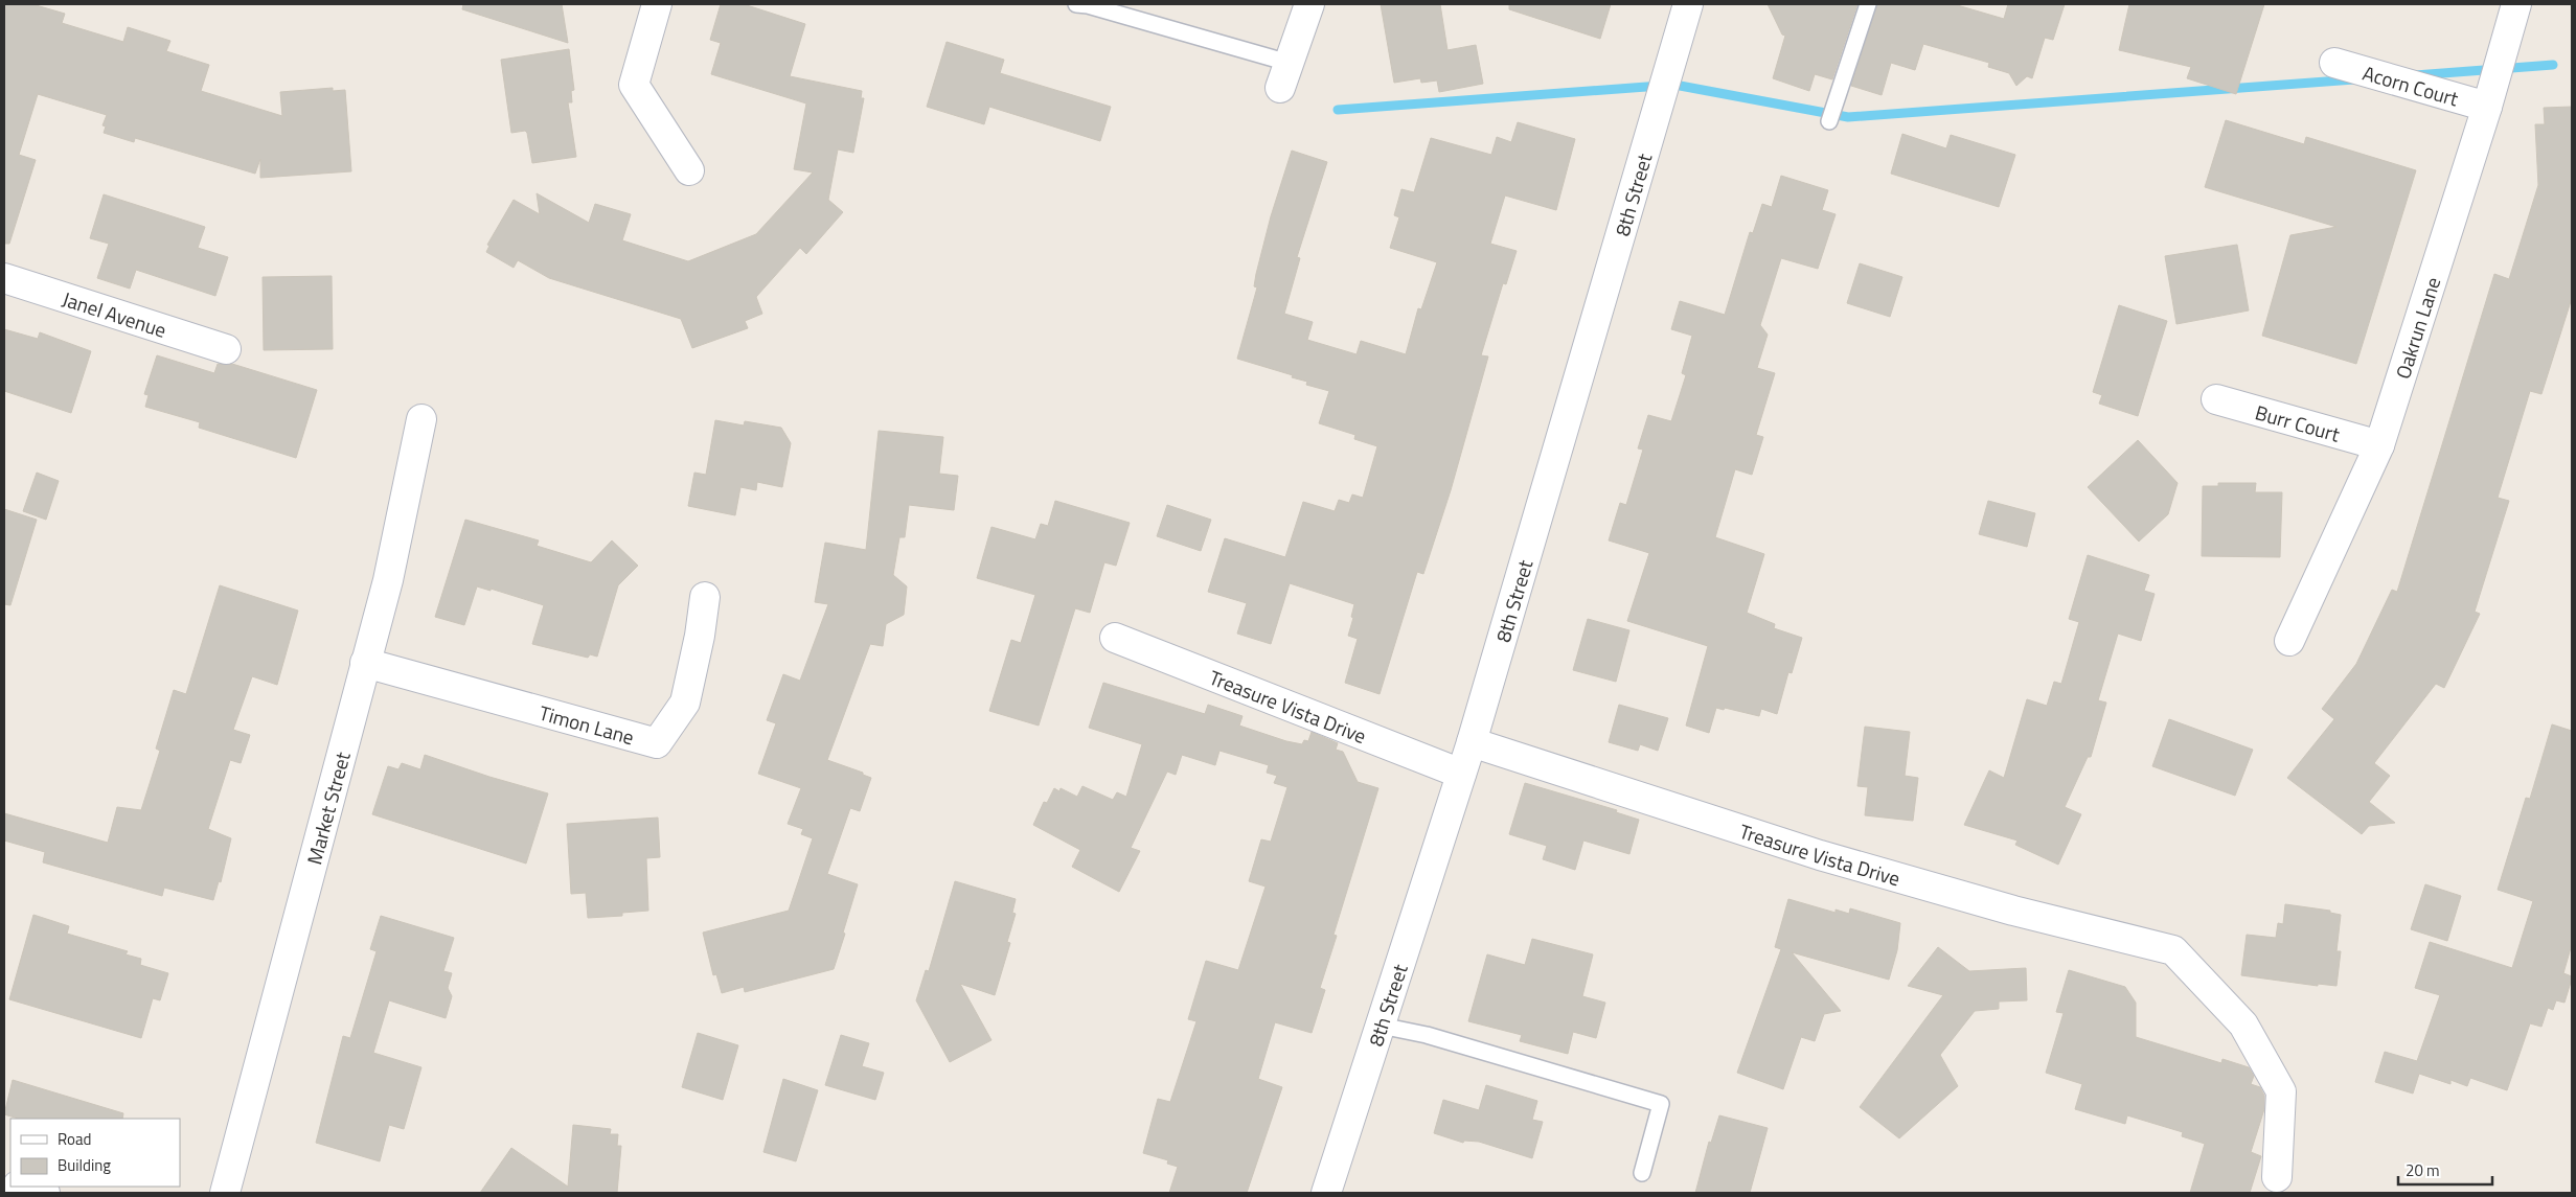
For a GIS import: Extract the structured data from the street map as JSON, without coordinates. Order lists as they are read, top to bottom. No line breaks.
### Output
{"streets":{"street":["Acorn Court","8th Street","Janel Avenue","Oakrun Lane","Burr Court","Treasure Vista Drive","Timon Lane","Market Street"]},"crossings":[["Acorn Court","Oakrun Lane"],["8th Street","Treasure Vista Drive"],["Oakrun Lane","Burr Court"],["Timon Lane","Market Street"]],"legend":["Road","Building"],"scale_bar":"20 m"}
